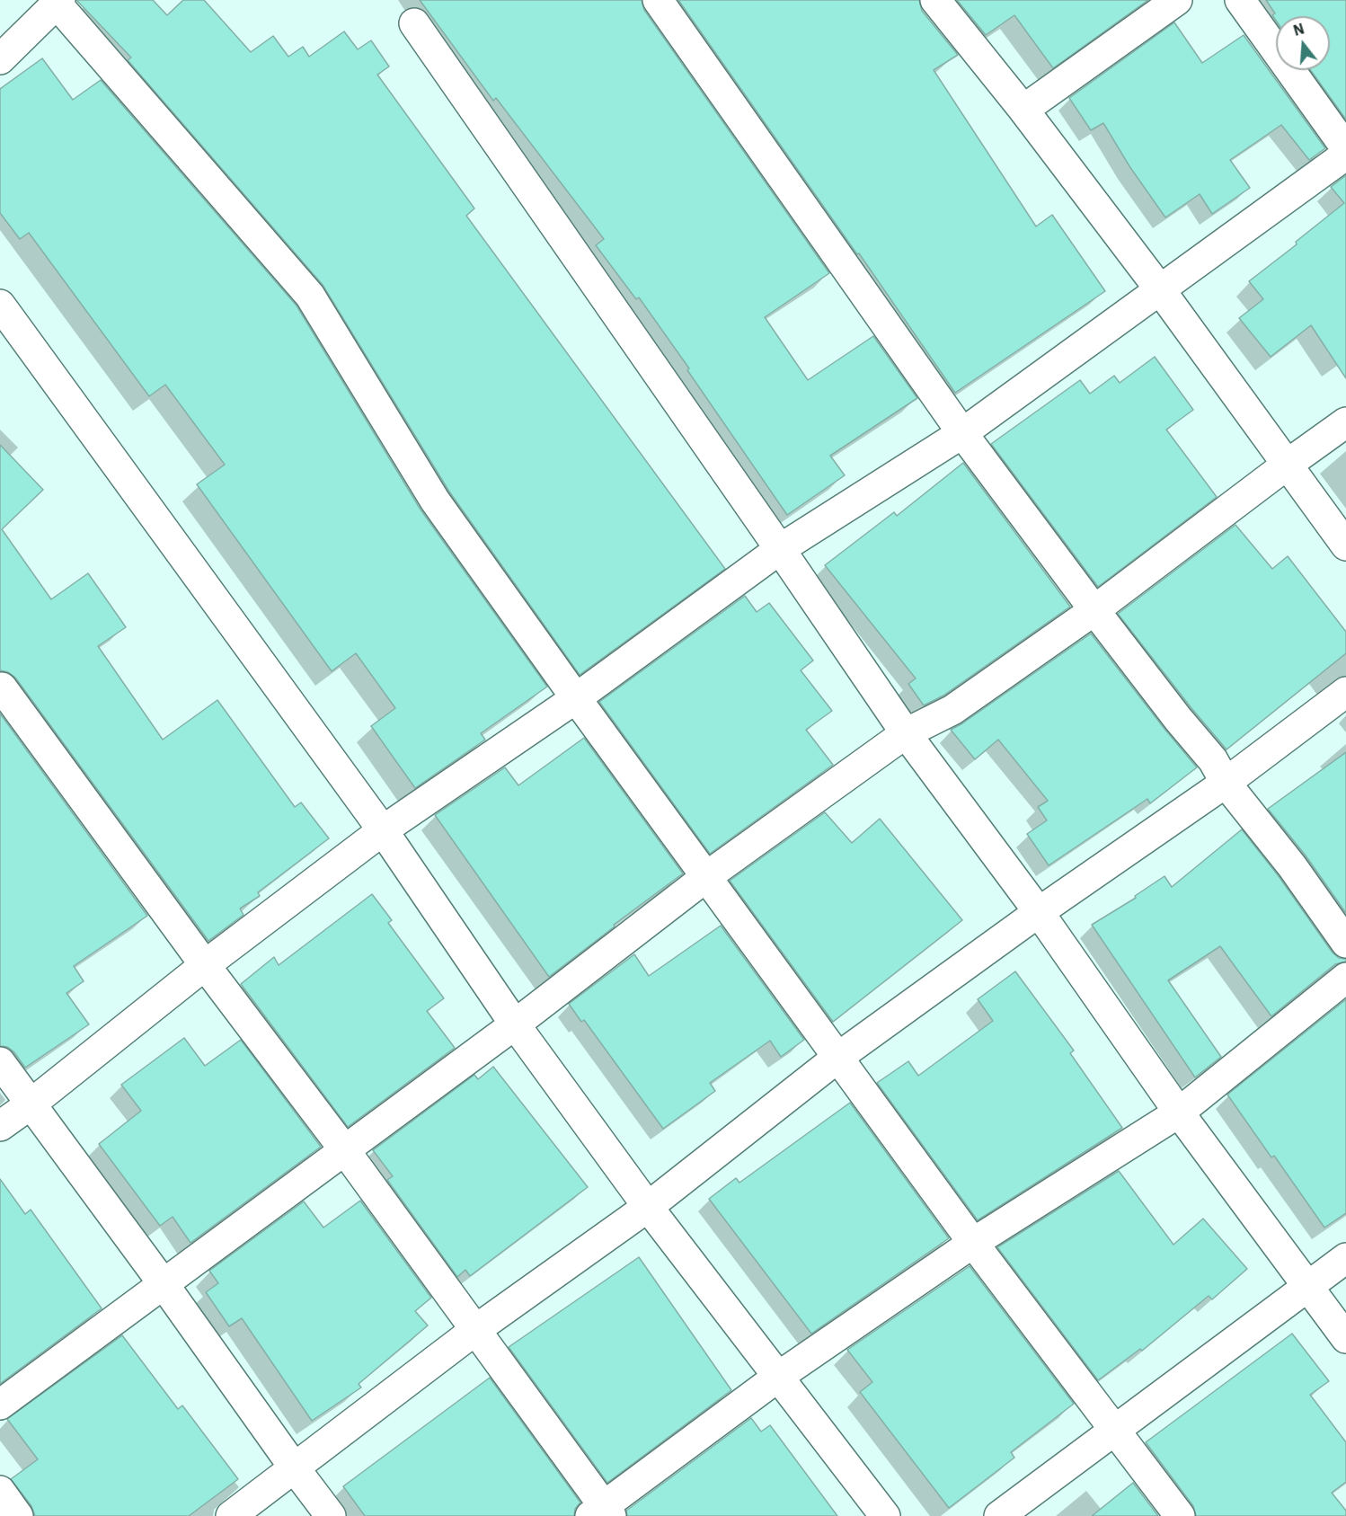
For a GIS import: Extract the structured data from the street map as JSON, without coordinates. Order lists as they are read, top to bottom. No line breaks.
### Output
{"north":"top"}
